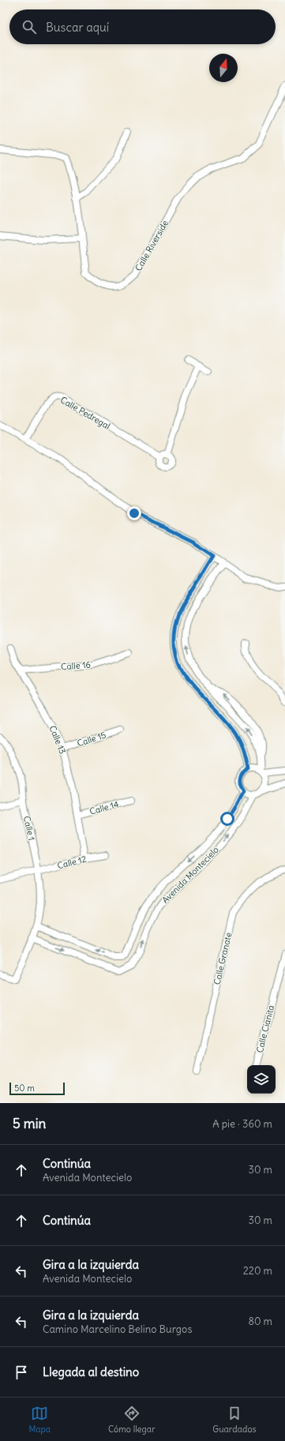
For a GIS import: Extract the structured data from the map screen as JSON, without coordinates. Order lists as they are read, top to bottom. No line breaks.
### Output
{"streets":{"street":["Calle Riverside","Calle Pedregal","Calle 16","Calle 15","Calle 13","Calle 14","Calle 1","Calle 12","Avenida Montecielo","Calle Granate","Calle Cianita"]},"crossings":[["Calle 16","Calle 13"],["Calle 15","Calle 13"],["Calle 13","Calle 14"],["Calle 13","Calle 12"],["Calle 1","Calle 12"],["Calle 1","Avenida Montecielo"]],"scale_bar":"50 m","north":"top","page":{"search":"Buscar aquí","scale":"50 m","heading":["5 min","A pie · 360 m"],"list":[["Continúa","Avenida Montecielo","30 m"],["Continúa","30 m"],["Gira a la izquierda","Avenida Montecielo","220 m"],["Gira a la izquierda","Camino Marcelino Belino Burgos","80 m"],"Llegada al destino"],"nav":["Mapa","Cómo llegar","Guardados"]}}
